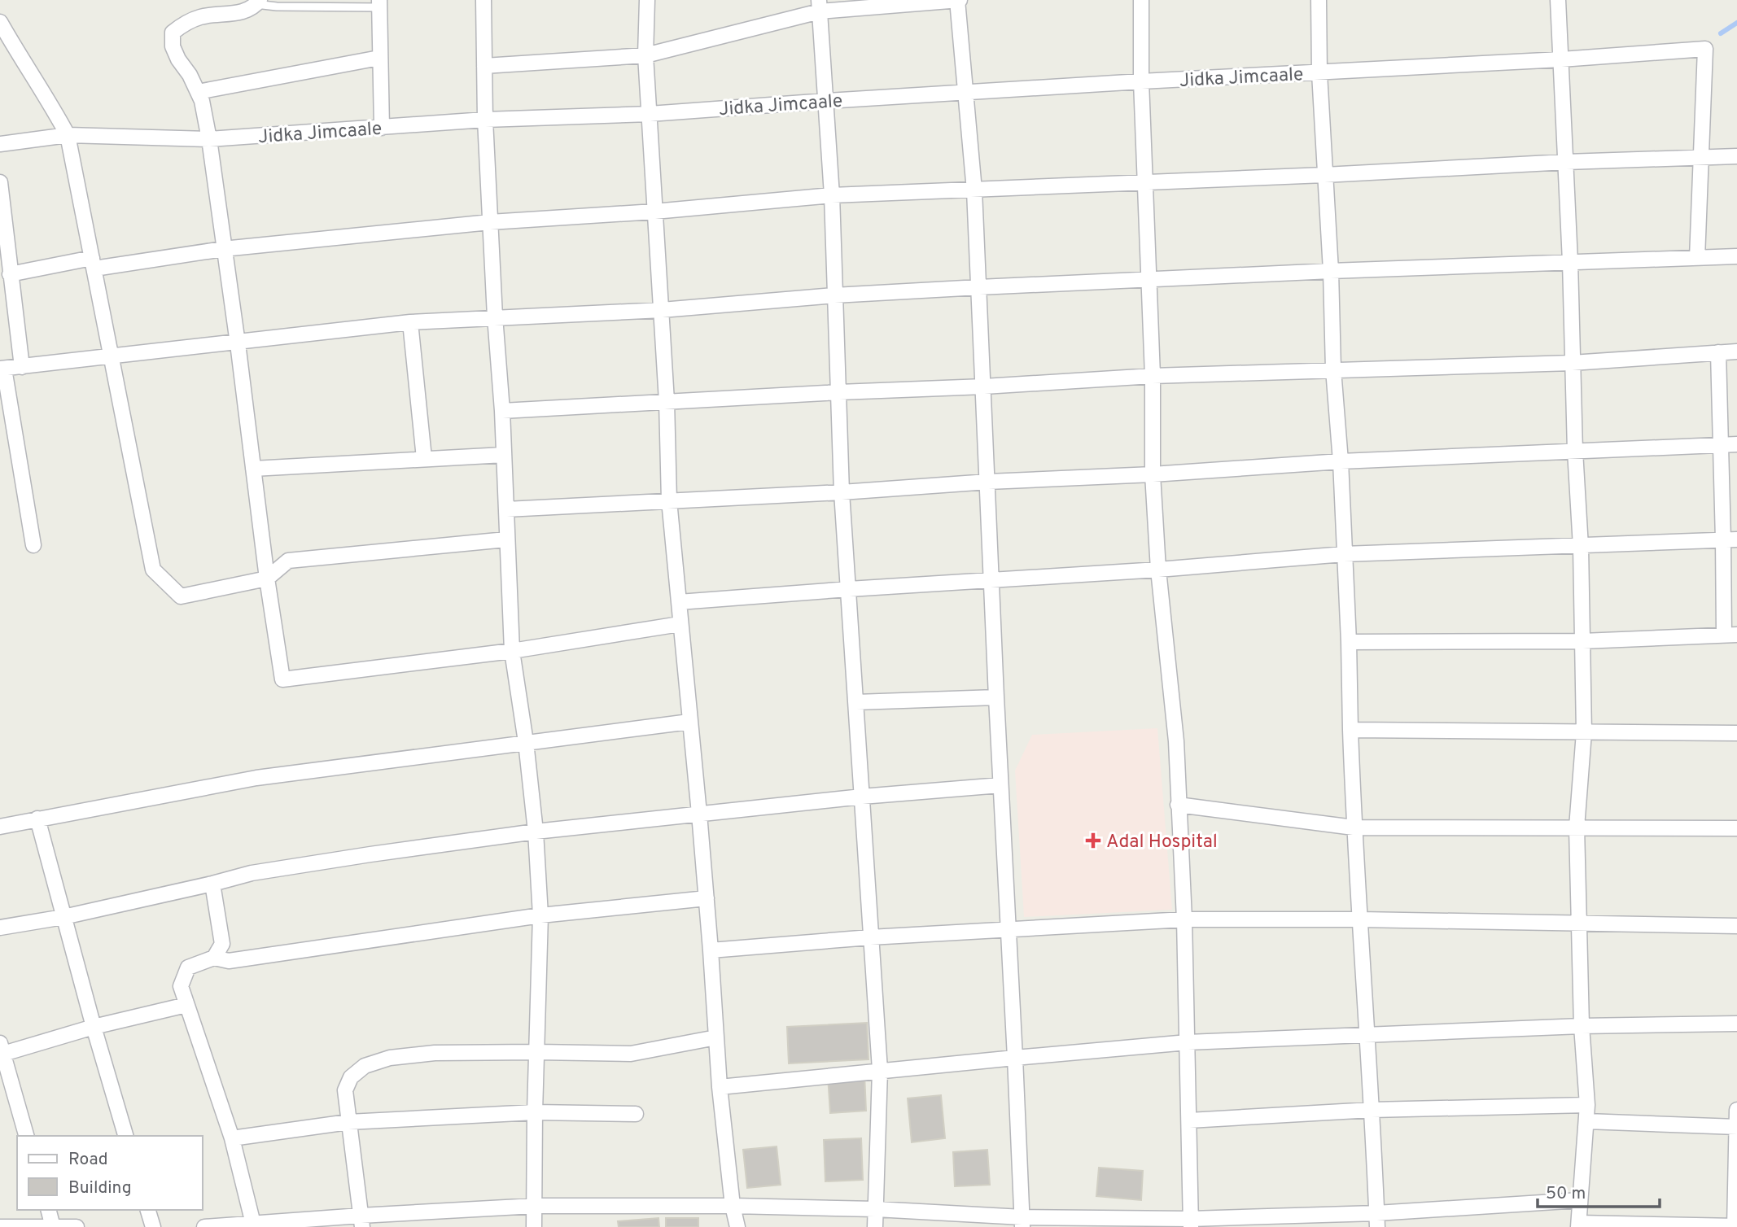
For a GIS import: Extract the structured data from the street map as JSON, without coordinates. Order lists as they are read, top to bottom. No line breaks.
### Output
{"streets":{"street":["Jidka Jimcaale"]},"places":{"health":["Adal Hospital"]},"legend":["Road","Building"],"scale_bar":"50 m"}
